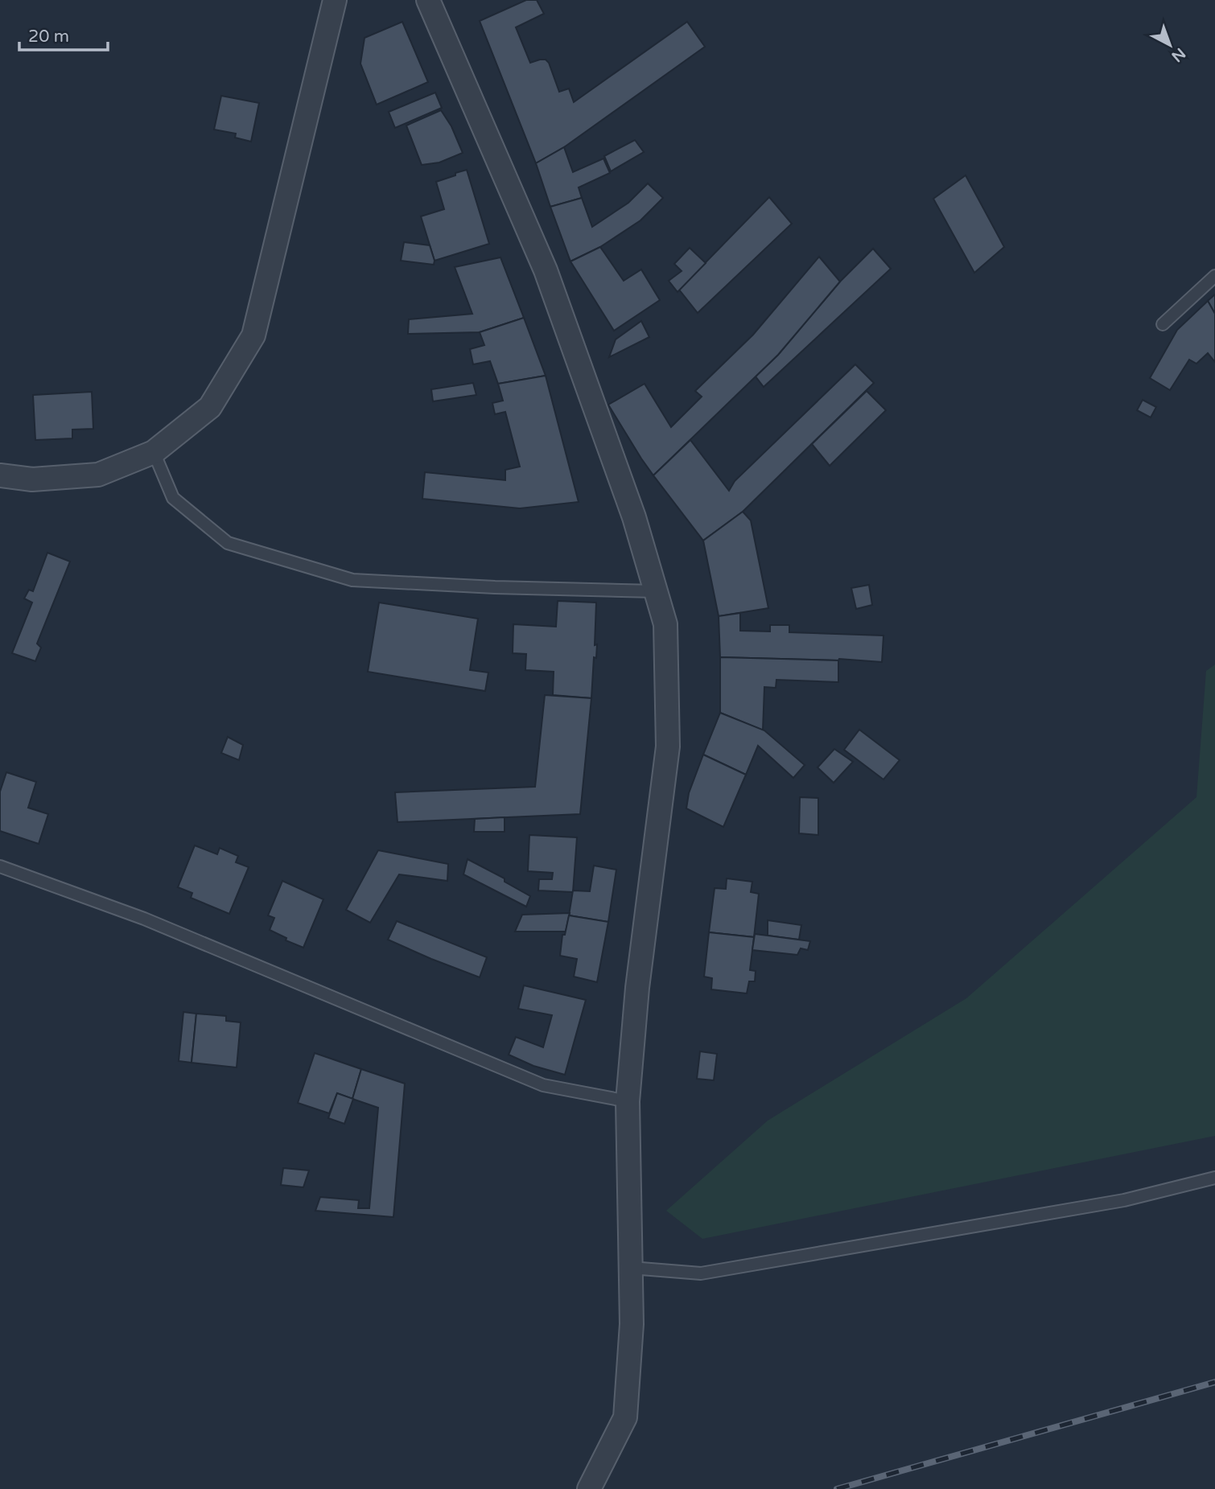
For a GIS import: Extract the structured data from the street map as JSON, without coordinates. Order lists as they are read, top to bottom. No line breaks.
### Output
{"scale_bar":"20 m","north":"bottom right"}
